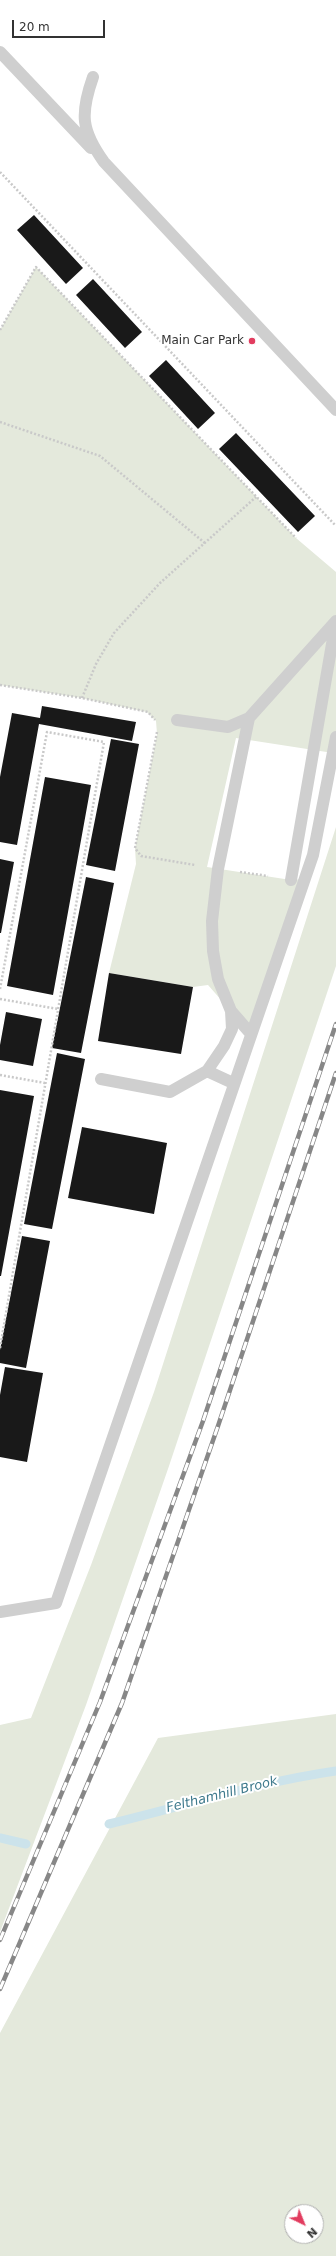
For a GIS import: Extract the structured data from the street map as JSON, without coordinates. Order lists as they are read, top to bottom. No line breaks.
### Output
{"water":["Felthamhill Brook"],"places":["Main Car Park"],"scale_bar":"20 m","north":"bottom right"}
